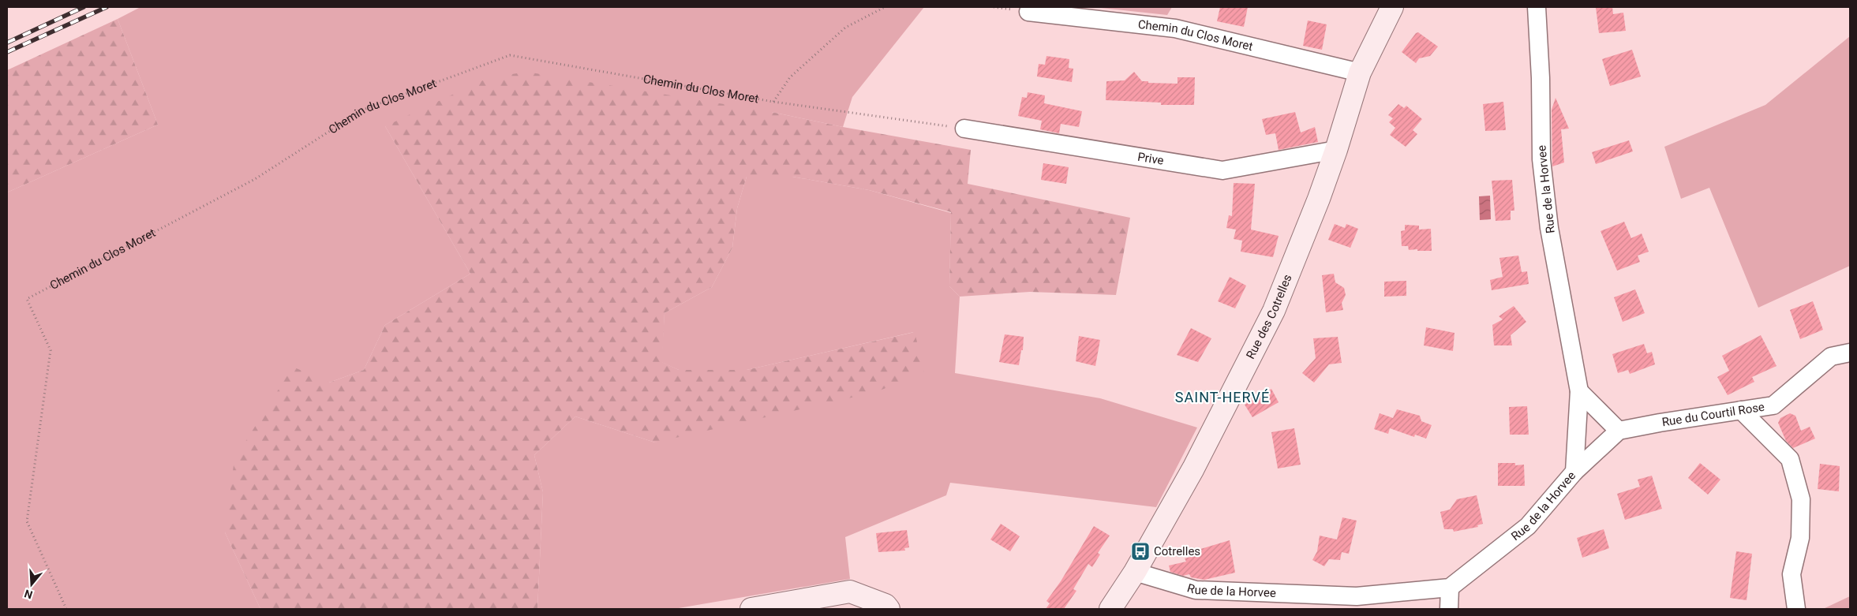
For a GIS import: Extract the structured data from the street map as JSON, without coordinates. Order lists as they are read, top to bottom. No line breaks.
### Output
{"streets":{"street":["Chemin du Clos Moret","Prive","Rue de la Horvee","Rue des Cotrelles","Rue du Courtil Rose"]},"crossings":[["Chemin du Clos Moret","Prive"],["Chemin du Clos Moret","Rue des Cotrelles"],["Prive","Rue des Cotrelles"],["Rue de la Horvee","Rue des Cotrelles"]],"districts":["SAINT-HERVÉ"],"places":{"bus stop":["Cotrelles"]},"north":"bottom"}
